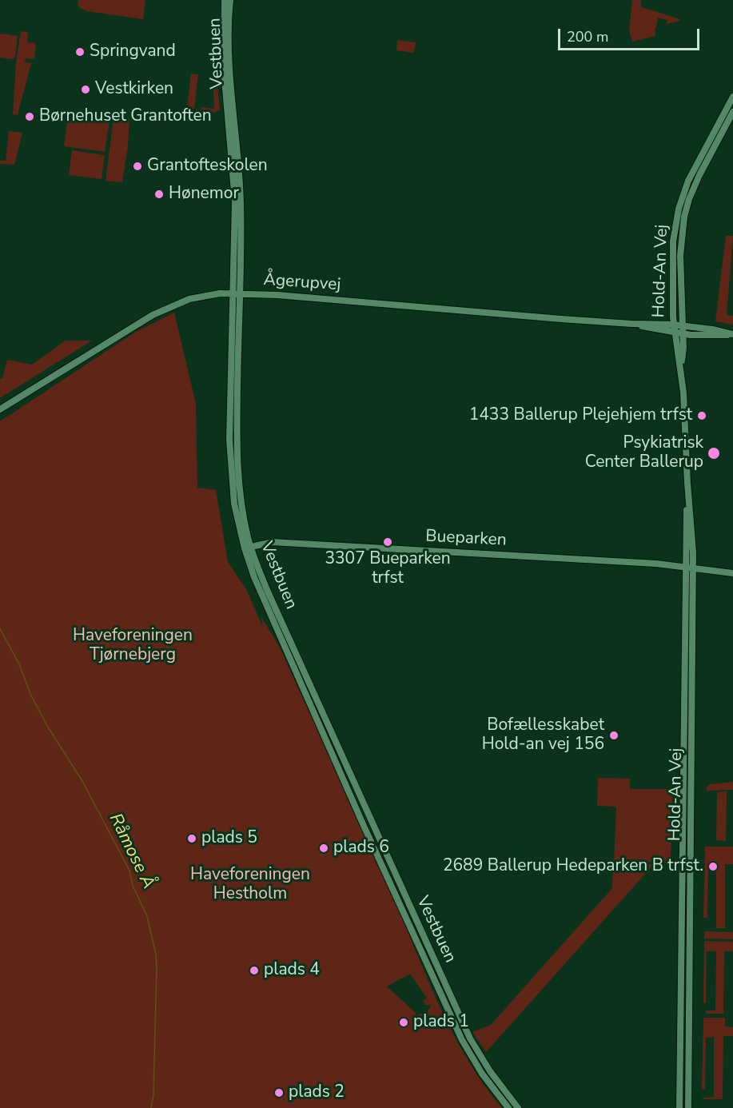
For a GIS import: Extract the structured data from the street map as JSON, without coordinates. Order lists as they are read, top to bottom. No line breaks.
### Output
{"streets":{"street":["Vestbuen","Hold-An Vej","Ågerupvej","Bueparken"]},"crossings":[["Vestbuen","Ågerupvej"],["Vestbuen","Bueparken"],["Hold-An Vej","Ågerupvej"],["Hold-An Vej","Bueparken"]],"water":["Råmose Å"],"parks":["Haveforeningen Tjørnebjerg","Haveforeningen Hestholm"],"places":["Springvand","Vestkirken","Børnehuset Grantoften","Grantofteskolen","Hønemor","1433 Ballerup Plejehjem trfst","Psykiatrisk Center Ballerup","3307 Bueparken trfst","Bofællesskabet Hold-an vej 156","plads 5","plads 6","2689 Ballerup Hedeparken B trfst.","plads 4","plads 1","plads 2"],"scale_bar":"200 m"}
